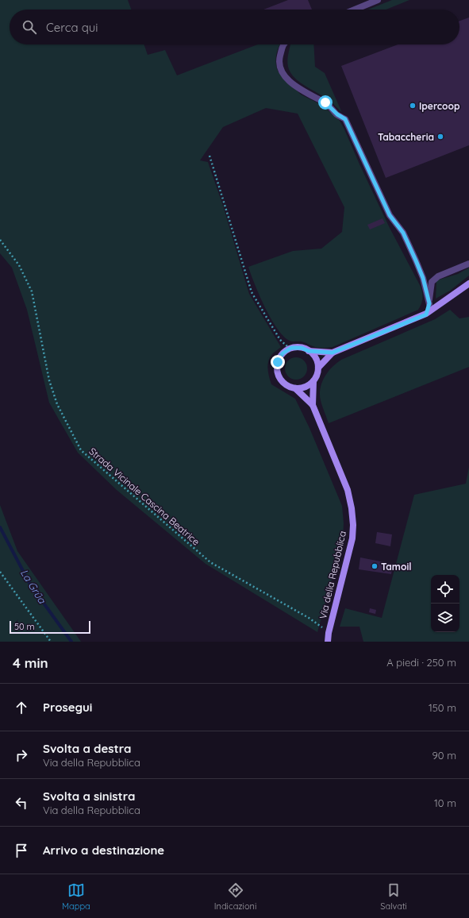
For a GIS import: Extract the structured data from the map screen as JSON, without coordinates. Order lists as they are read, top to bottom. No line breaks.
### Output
{"streets":{"street":["Via della Repubblica"],"path":["Strada Vicinale Cascina Beatrice"]},"crossings":[["Strada Vicinale Cascina Beatrice","Via della Repubblica"]],"water":["La Grűa"],"places":["Ipercoop","Tabaccheria","Tamoil"],"scale_bar":"50 m","page":{"search":"Cerca qui","scale":"50 m","heading":["4 min","A piedi · 250 m"],"list":[["Prosegui","150 m"],["Svolta a destra","Via della Repubblica","90 m"],["Svolta a sinistra","Via della Repubblica","10 m"],"Arrivo a destinazione"],"nav":["Mappa","Indicazioni","Salvati"]}}
